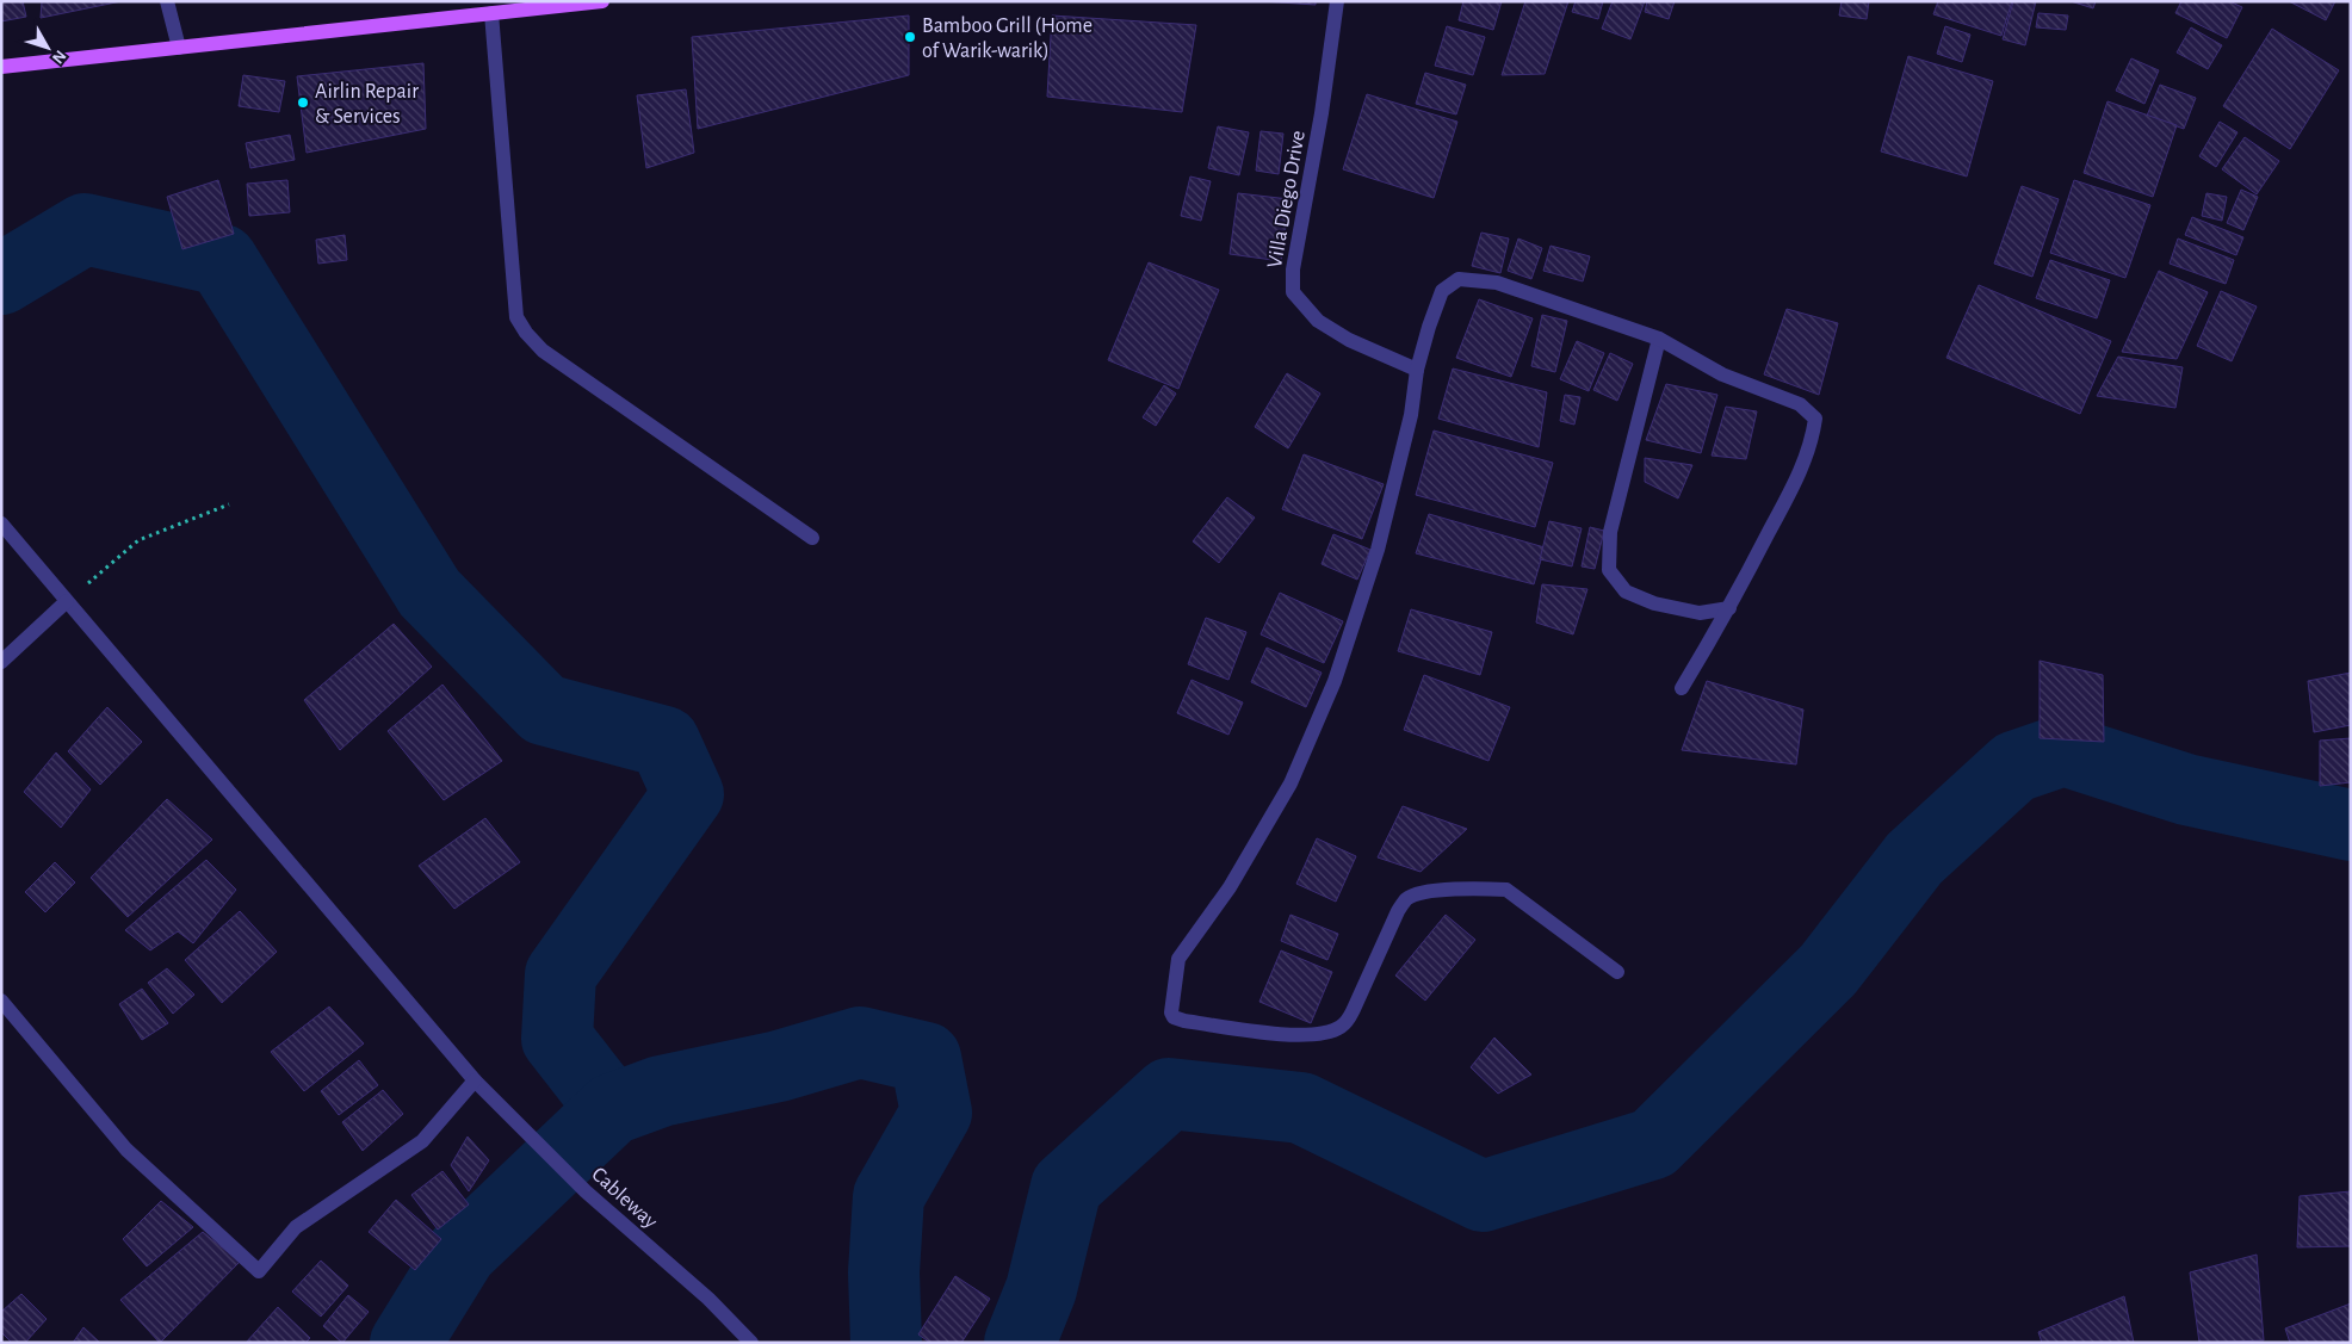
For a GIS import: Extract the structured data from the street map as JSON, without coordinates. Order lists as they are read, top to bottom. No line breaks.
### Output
{"streets":{"street":["Villa Diego Drive","Cableway"]},"places":["Bamboo Grill (Home of Warik-warik)","Airlin Repair & Services"],"north":"bottom right"}
